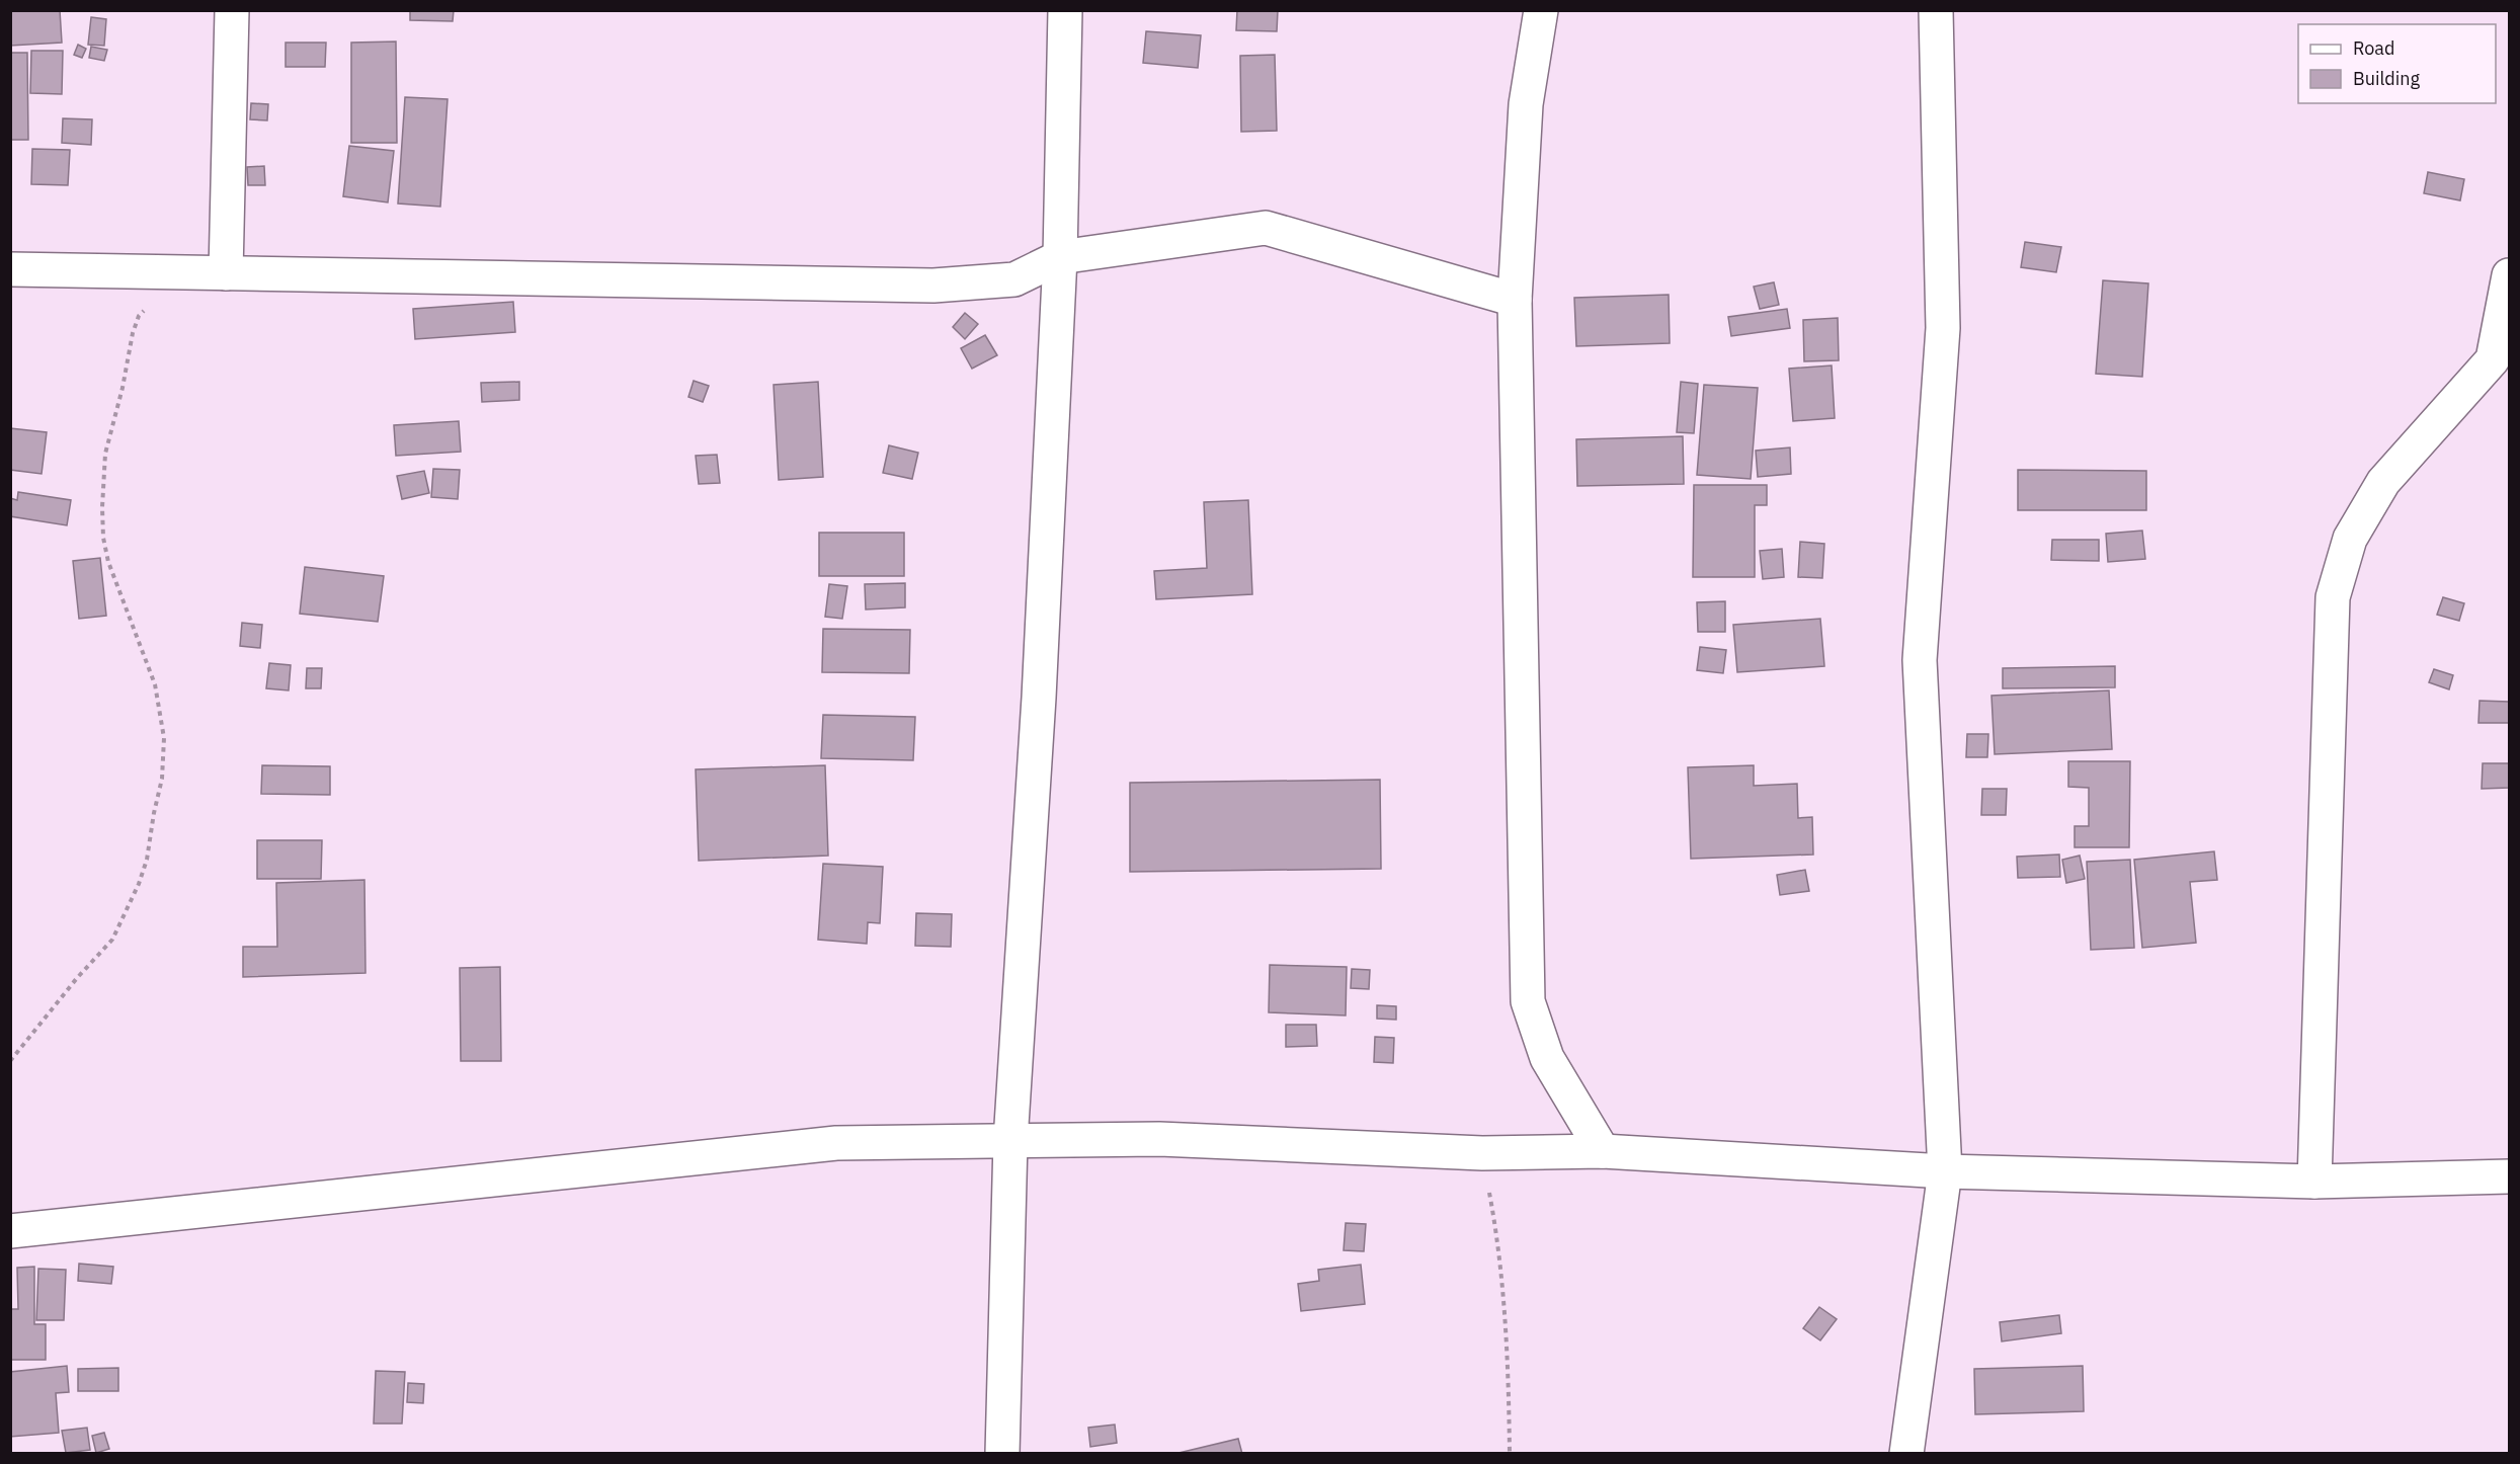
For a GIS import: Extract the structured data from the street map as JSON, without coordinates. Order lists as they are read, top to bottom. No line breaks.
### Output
{"legend":["Road","Building"]}
